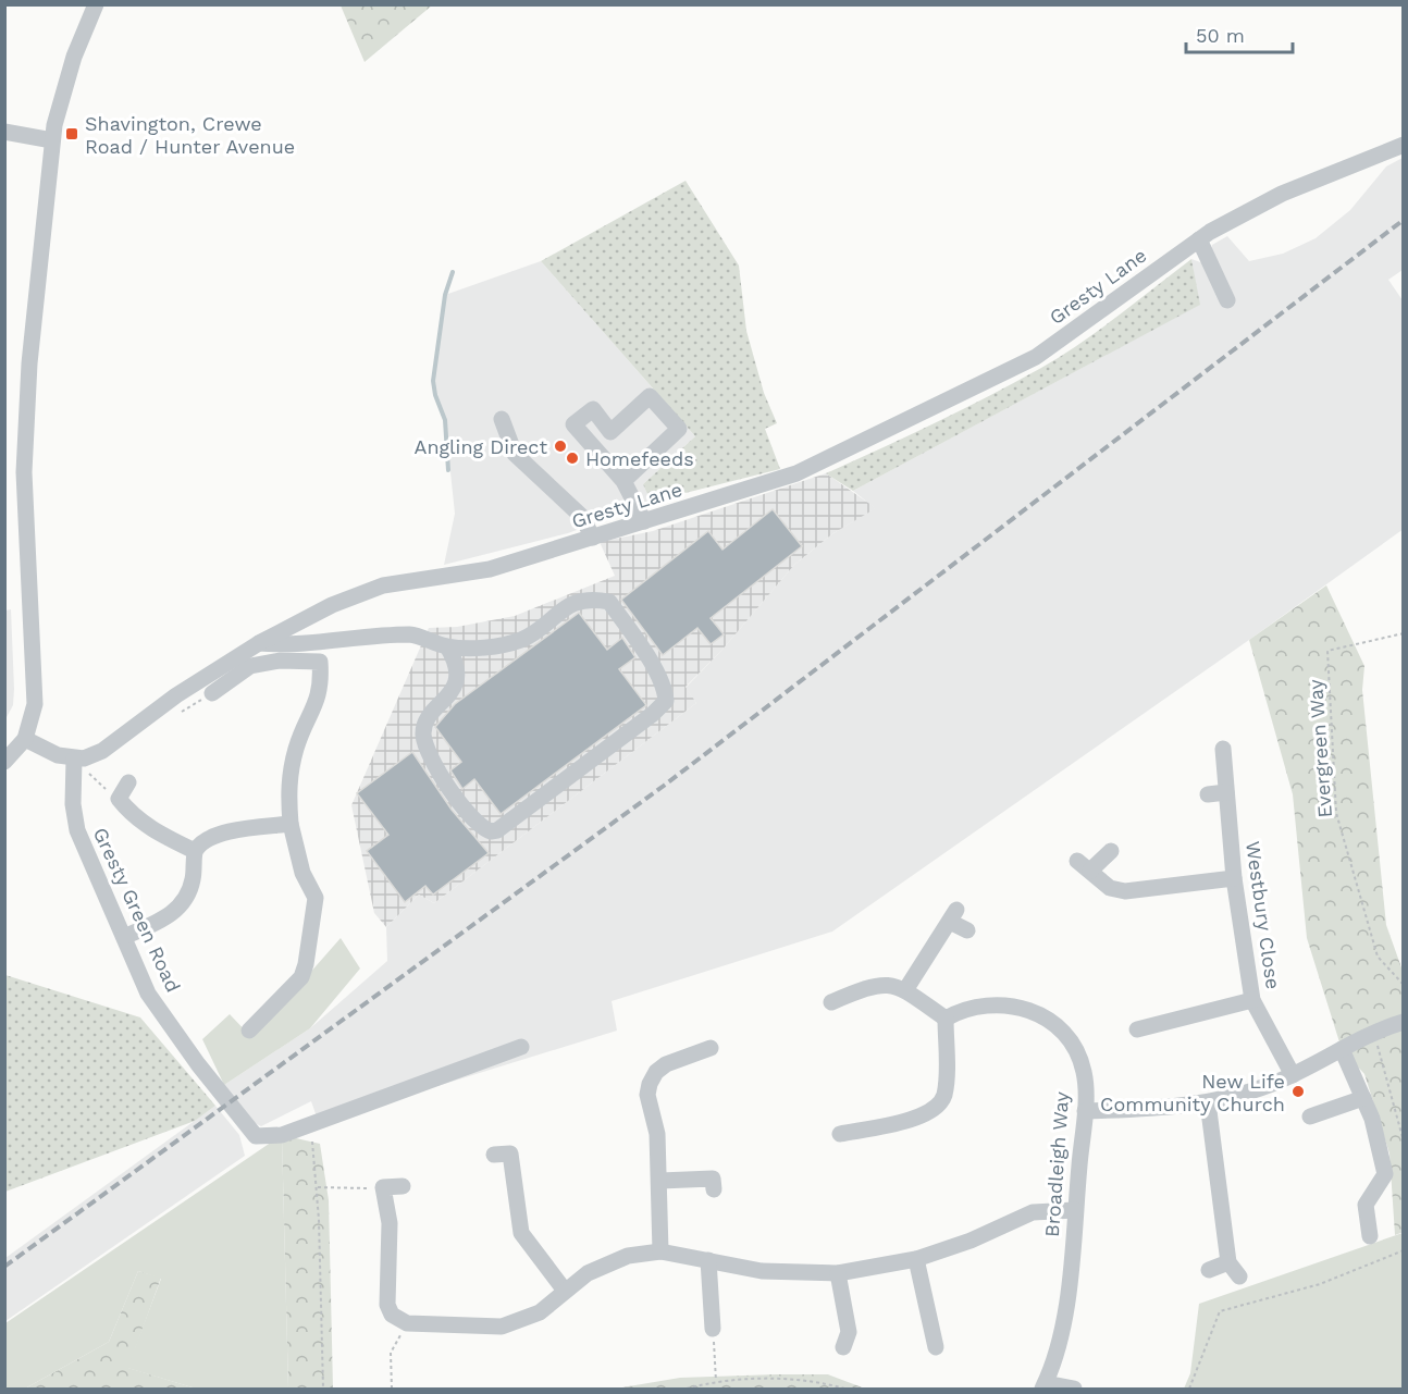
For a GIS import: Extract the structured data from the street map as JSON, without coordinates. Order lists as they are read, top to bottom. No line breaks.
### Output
{"streets":{"street":["Gresty Lane","Gresty Green Road","Westbury Close","Broadleigh Way"],"path":["Evergreen Way"]},"crossings":[["Gresty Lane","Gresty Green Road"]],"places":{"transit":["Shavington, Crewe Road / Hunter Avenue"],"other":["Angling Direct","Homefeeds","New Life Community Church"]},"scale_bar":"50 m"}
